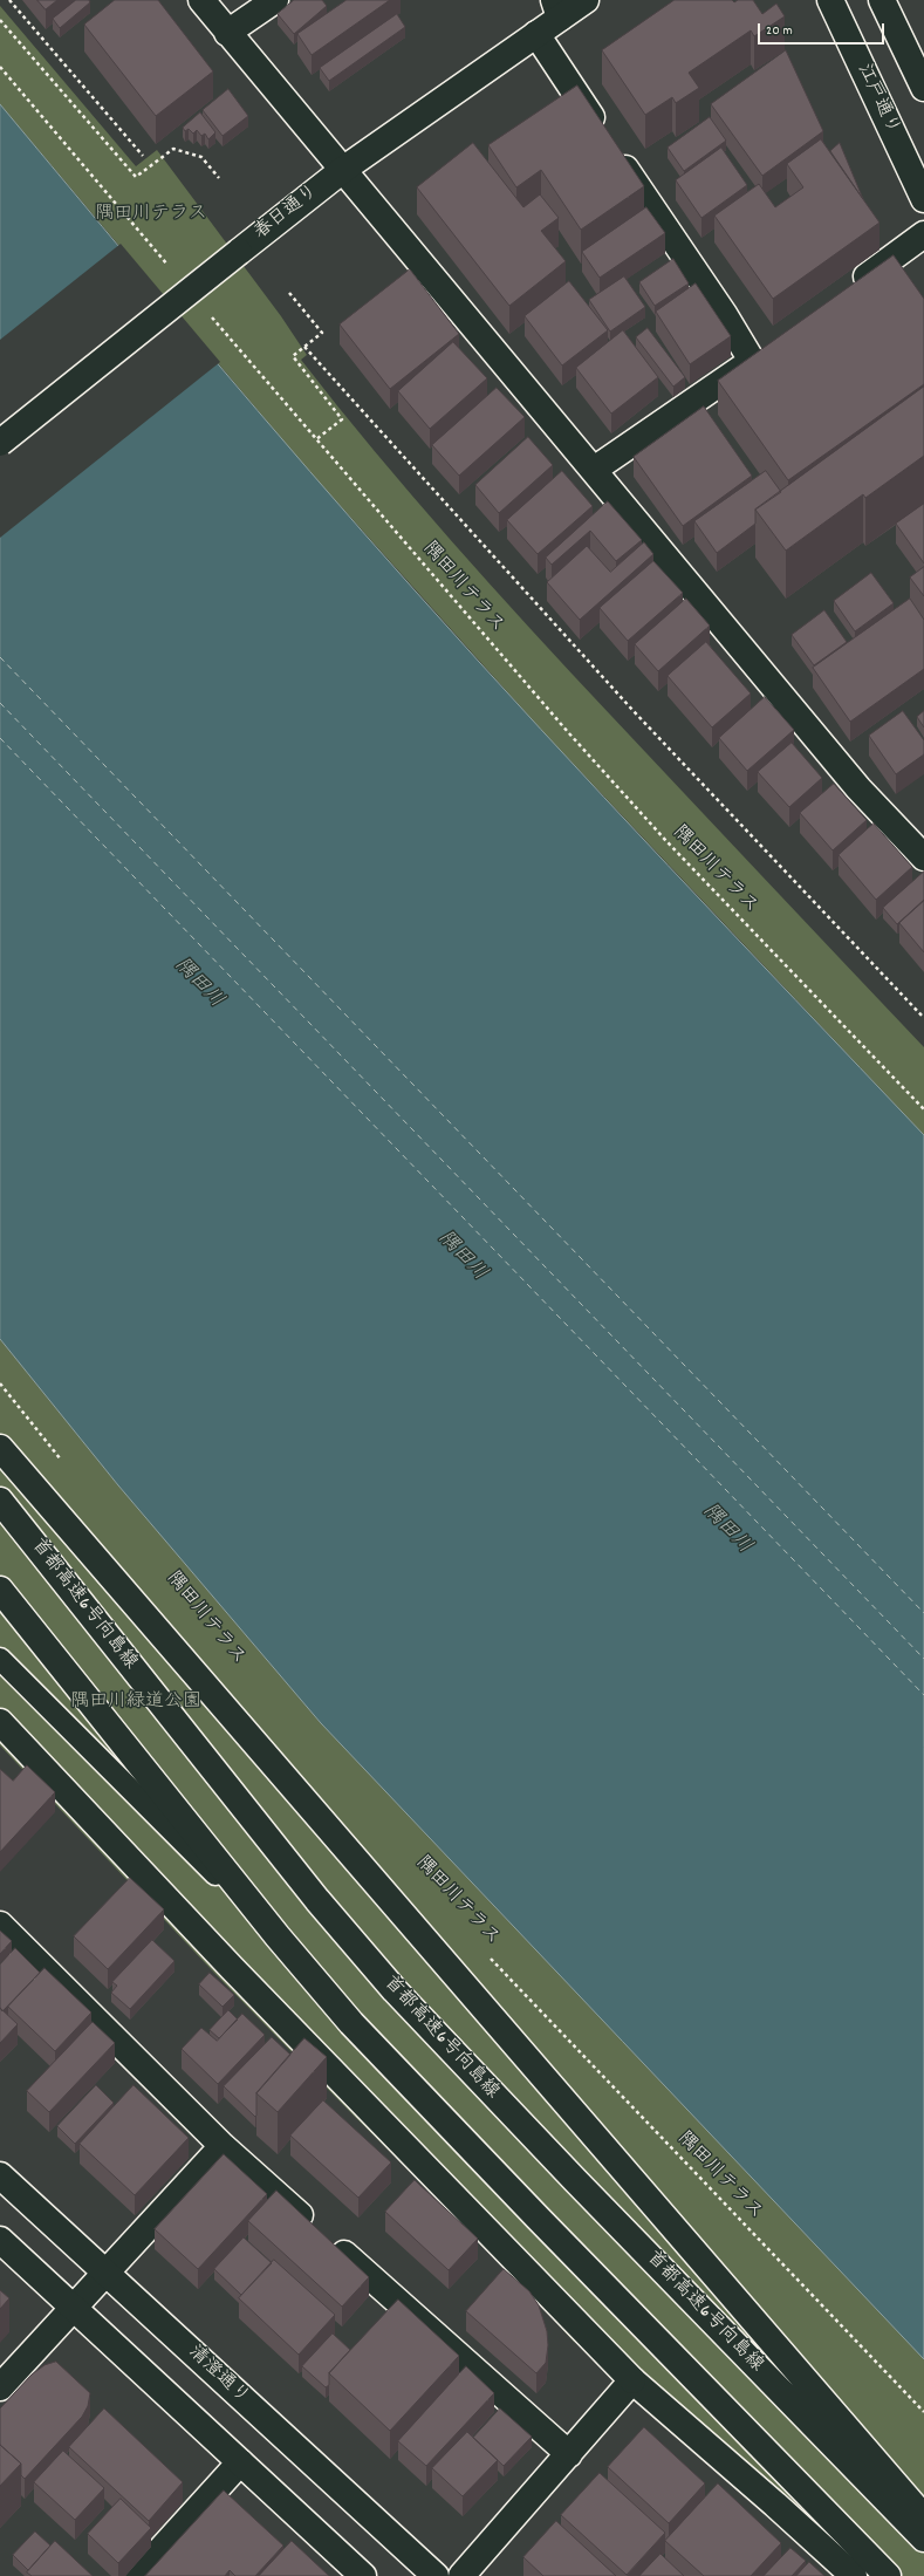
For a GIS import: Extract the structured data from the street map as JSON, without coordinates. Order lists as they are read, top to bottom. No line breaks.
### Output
{"streets":{"main road":["江戸通り","春日通り","首都高速6号向島線","清澄通り"],"path":["隅田川テラス"]},"water":["隅田川"],"parks":["隅田川テラス","隅田川緑道公園"],"scale_bar":"20 m"}
